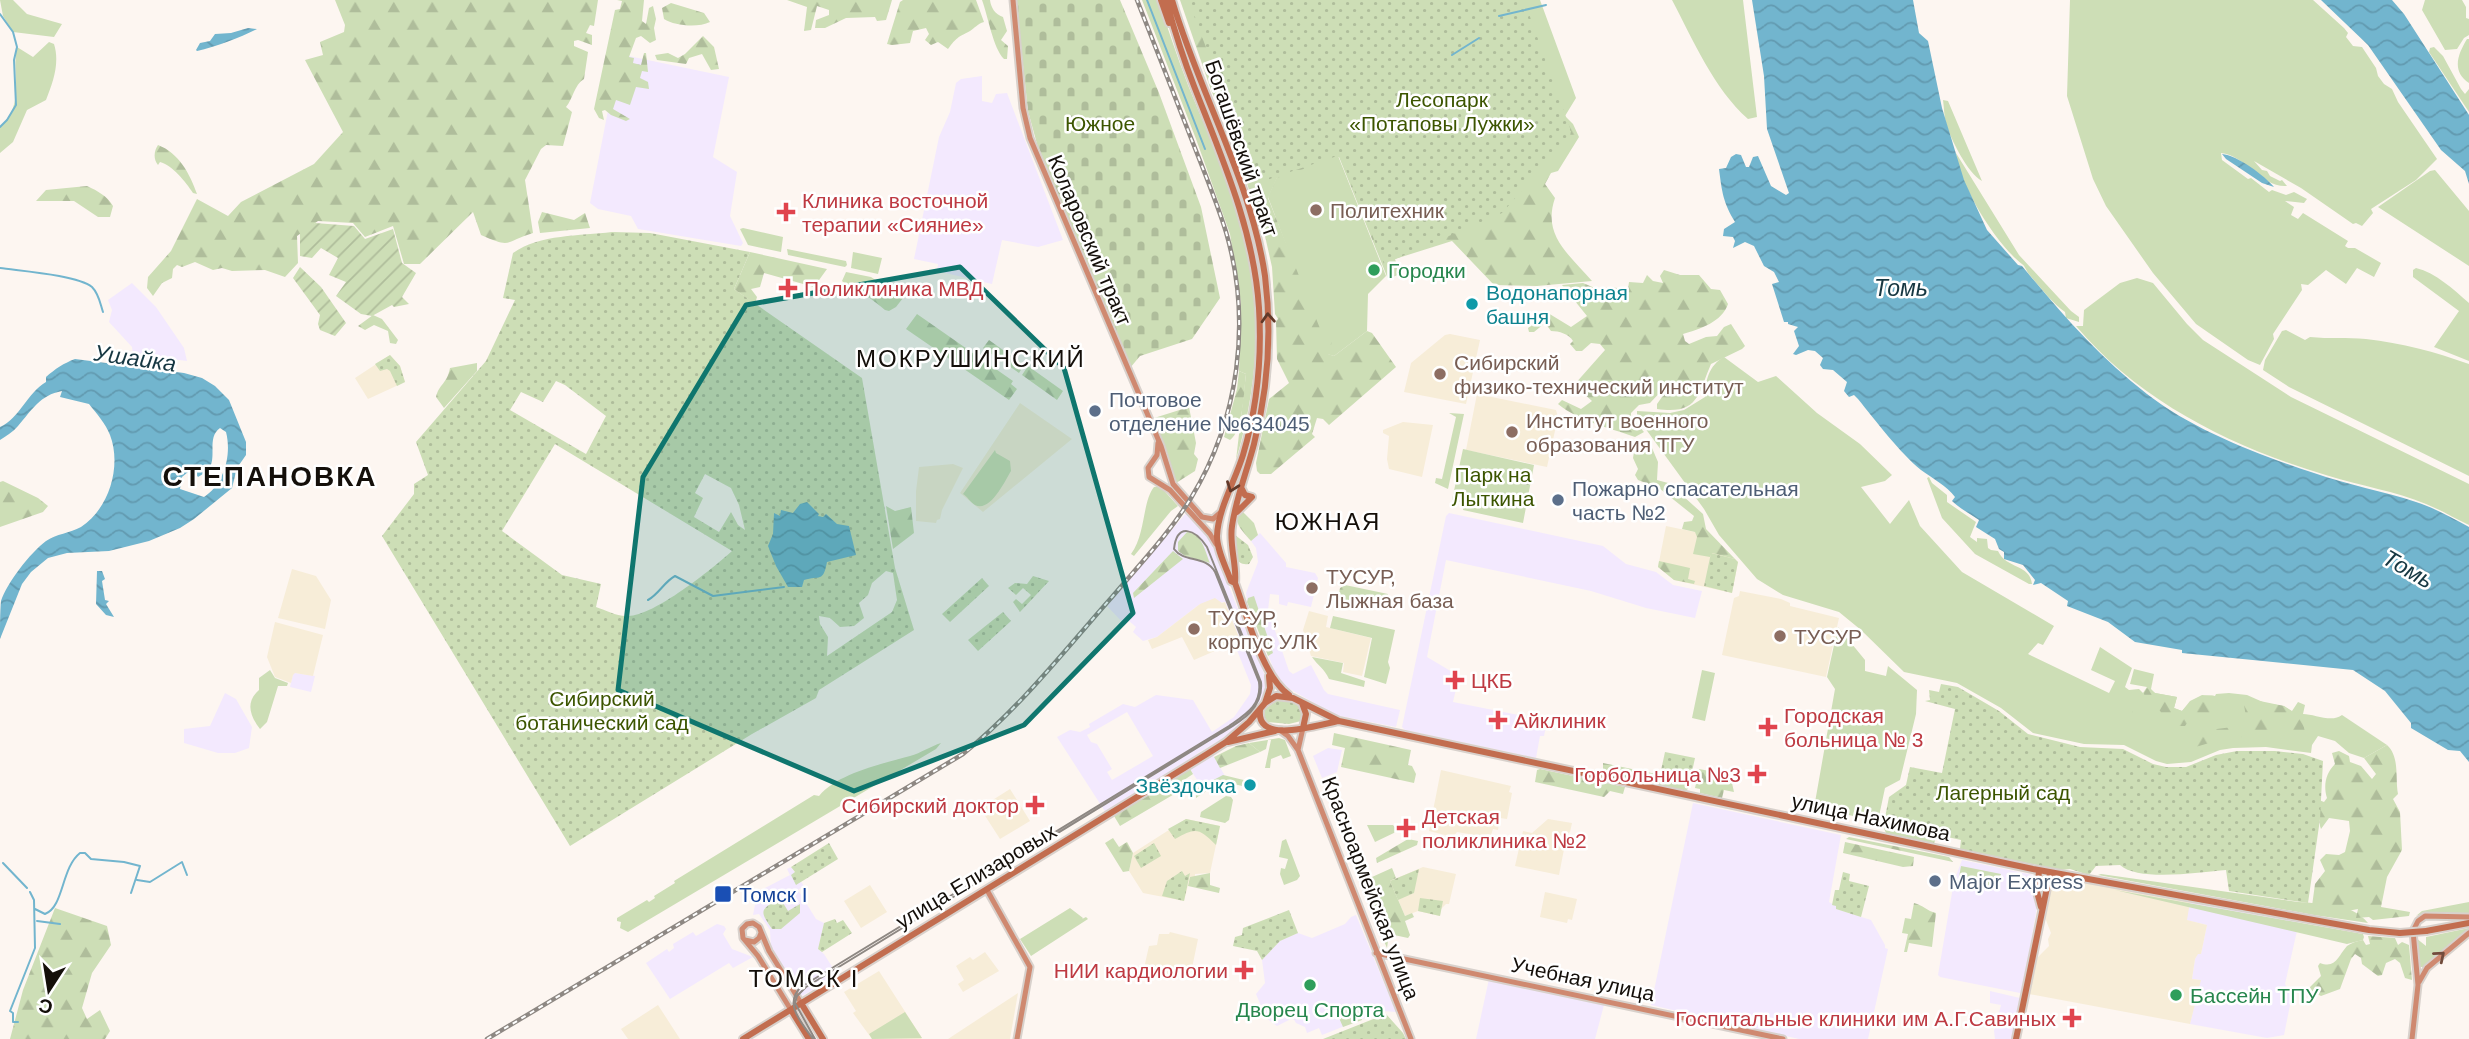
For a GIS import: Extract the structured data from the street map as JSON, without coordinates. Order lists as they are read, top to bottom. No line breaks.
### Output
{"streets":{"main road":["Богашёвский тракт","Коларовский тракт","улица Нахимова","улица Елизаровых","Красноармейская улица","Учебная улица"]},"crossings":[["Богашёвский тракт","Коларовский тракт"],["улица Нахимова","улица Елизаровых"],["улица Нахимова","Красноармейская улица"],["улица Елизаровых","Красноармейская улица"],["Красноармейская улица","Учебная улица"]],"districts":["МОКРУШИНСКИЙ","СТЕПАНОВКА","ЮЖНАЯ","ТОМСК I"],"water":["Томь","Ушайка"],"parks":["Лесопарк «Потаповы Лужки»","Южное","Парк на Лыткина","Сибирский ботанический сад","Лагерный сад"],"places":{"other":["Политехник","Городки","Водонапорная башня","Сибирский физико-технический институт","Почтовое отделение №634045","Институт военного образования ТГУ","Пожарно спасательная часть №2","ТУСУР, Лыжная база","ТУСУР, корпус УЛК","ТУСУР","Звёздочка","Major Express","Дворец Спорта","Бассейн ТПУ"],"health":["Клиника восточной терапии «Сияние»","Поликлиника МВД","ЦКБ","Айклиник","Городская больница № 3","Горбольница №3","Сибирский доктор","Детская поликлиника №2","НИИ кардиологии","Госпитальные клиники им А.Г.Савиных"],"transit":["Томск I"]},"north":"bottom"}
